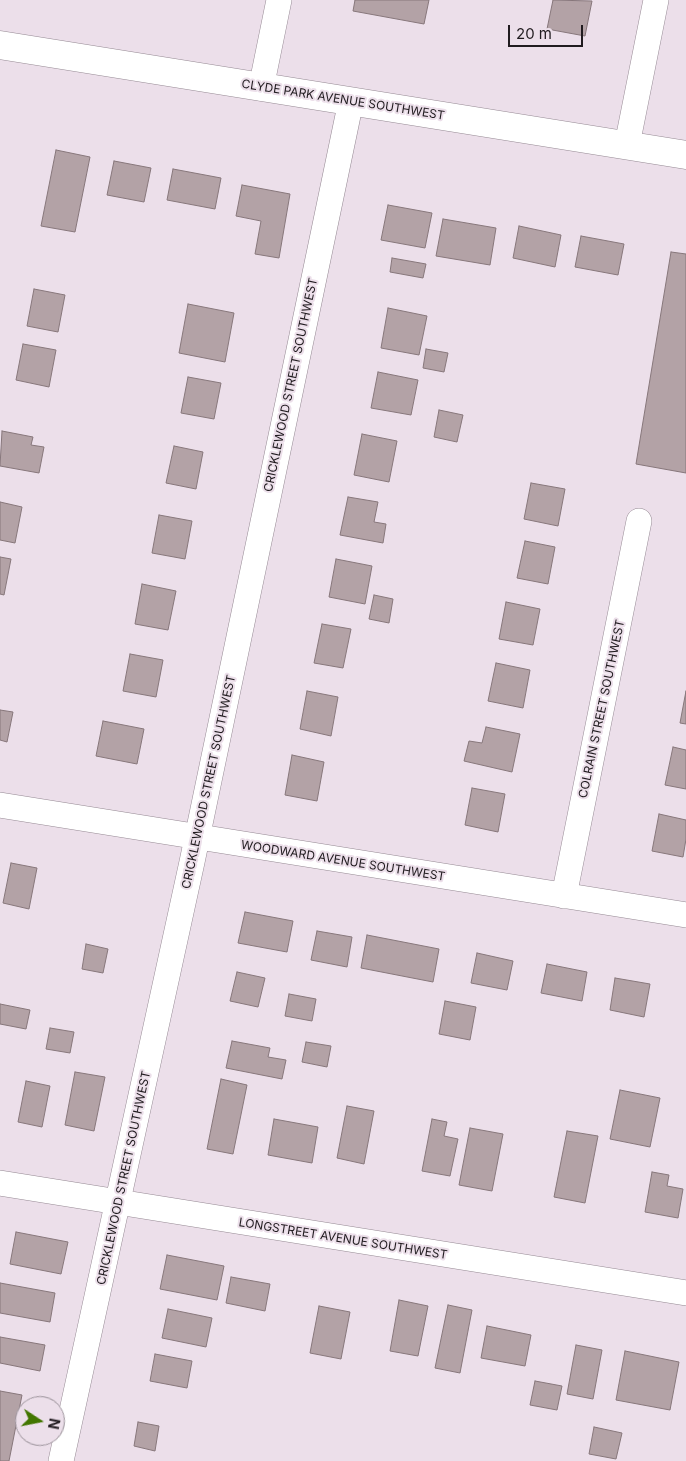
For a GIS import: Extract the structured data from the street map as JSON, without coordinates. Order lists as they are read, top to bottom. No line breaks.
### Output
{"streets":{"main road":["CLYDE PARK AVENUE SOUTHWEST"],"street":["CRICKLEWOOD STREET SOUTHWEST","COLRAIN STREET SOUTHWEST","WOODWARD AVENUE SOUTHWEST","LONGSTREET AVENUE SOUTHWEST"]},"crossings":[["CLYDE PARK AVENUE SOUTHWEST","CRICKLEWOOD STREET SOUTHWEST"],["CRICKLEWOOD STREET SOUTHWEST","WOODWARD AVENUE SOUTHWEST"],["CRICKLEWOOD STREET SOUTHWEST","LONGSTREET AVENUE SOUTHWEST"],["COLRAIN STREET SOUTHWEST","WOODWARD AVENUE SOUTHWEST"]],"scale_bar":"20 m","north":"right"}
